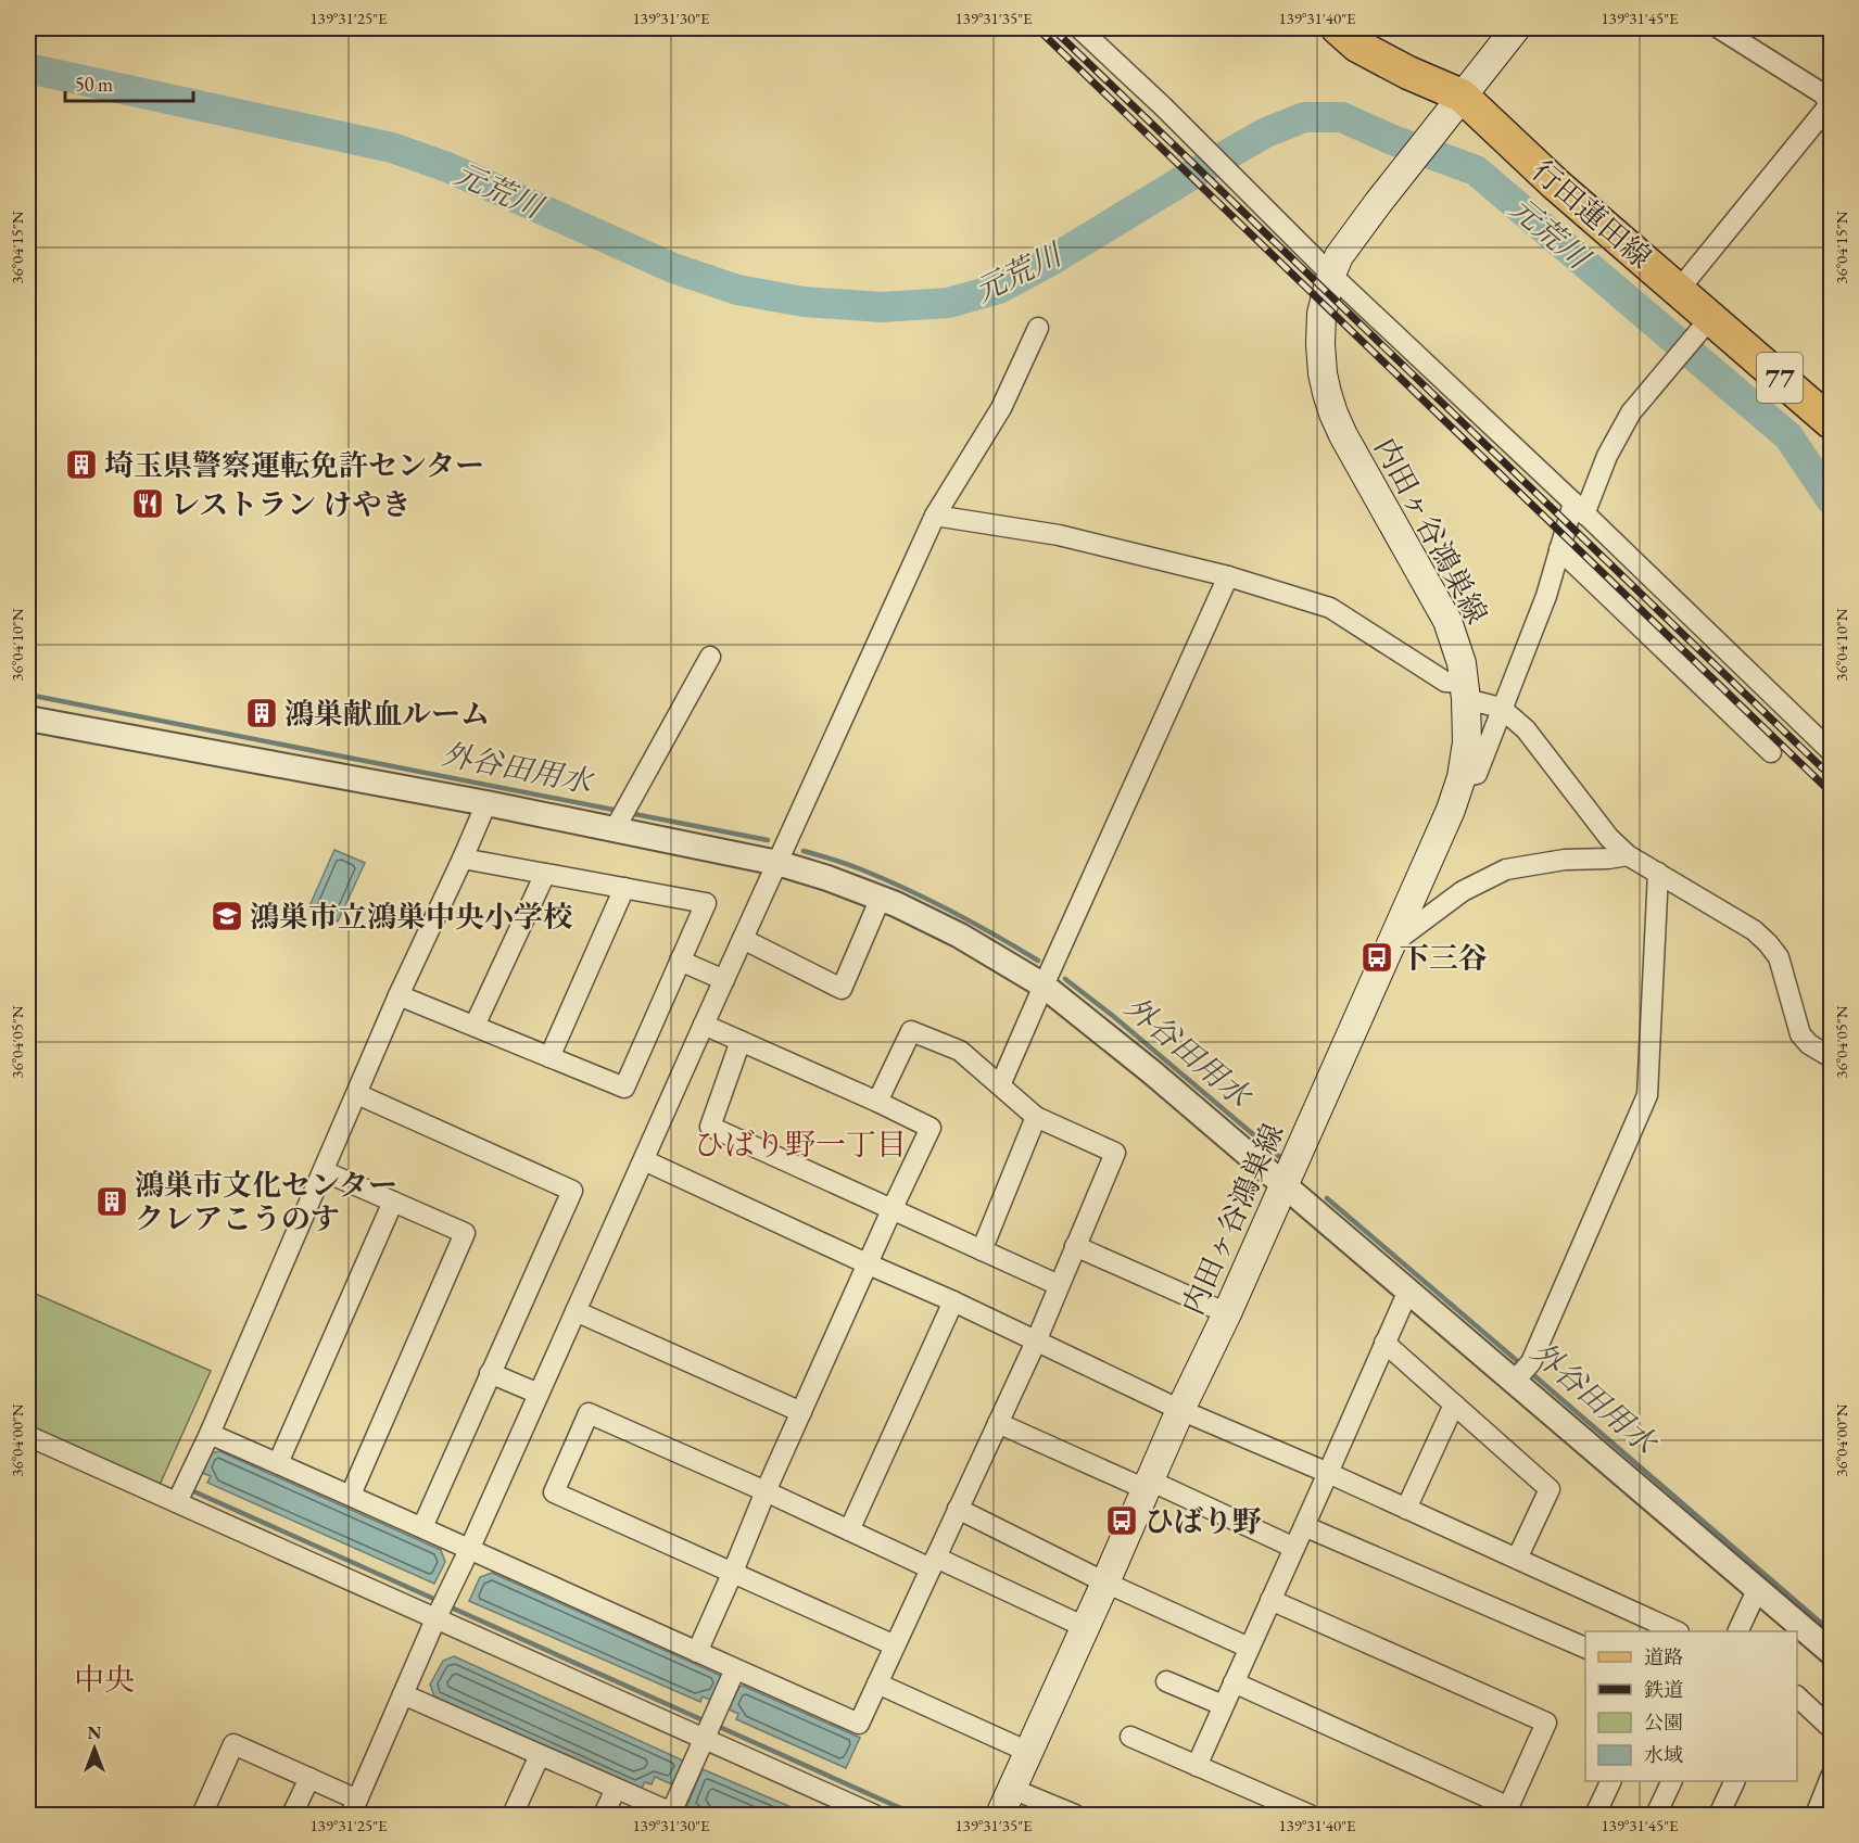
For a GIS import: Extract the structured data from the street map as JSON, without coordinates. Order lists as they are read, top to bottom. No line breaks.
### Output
{"streets":{"main road":["行田蓮田線","77","内田ヶ谷鴻巣線"]},"crossings":[["行田蓮田線","内田ヶ谷鴻巣線"]],"districts":["ひばり野一丁目","中央"],"water":["元荒川","外谷田用水"],"places":{"building":["埼玉県警察運転免許センター","鴻巣献血ルーム","鴻巣市文化センター クレアこうのす"],"restaurant":["レストラン けやき"],"school or university":["鴻巣市立鴻巣中央小学校"],"bus stop":["下三谷","ひばり野"]},"legend":["道路","鉄道","公園","水域"],"scale_bar":"50 m","north":"top","coordinates":["139°31'25\"E","139°31'30\"E","139°31'35\"E","139°31'40\"E","139°31'45\"E","36°04'15\"N","36°04'10\"N","36°04'05\"N","36°04'00\"N"]}
